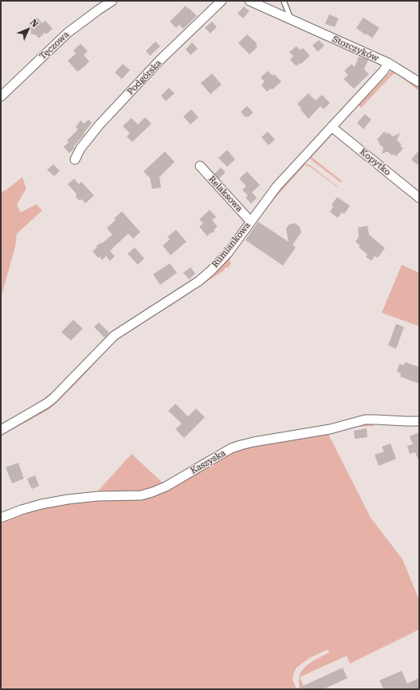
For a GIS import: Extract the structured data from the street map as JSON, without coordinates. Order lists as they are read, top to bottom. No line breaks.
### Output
{"streets":{"street":["Tęczowa","Storczyków","Podgórska","Kopytko","Relaksowa","Rumiankowa","Kaszyska"]},"crossings":[["Storczyków","Rumiankowa"],["Kopytko","Rumiankowa"],["Relaksowa","Rumiankowa"]],"north":"top right"}
